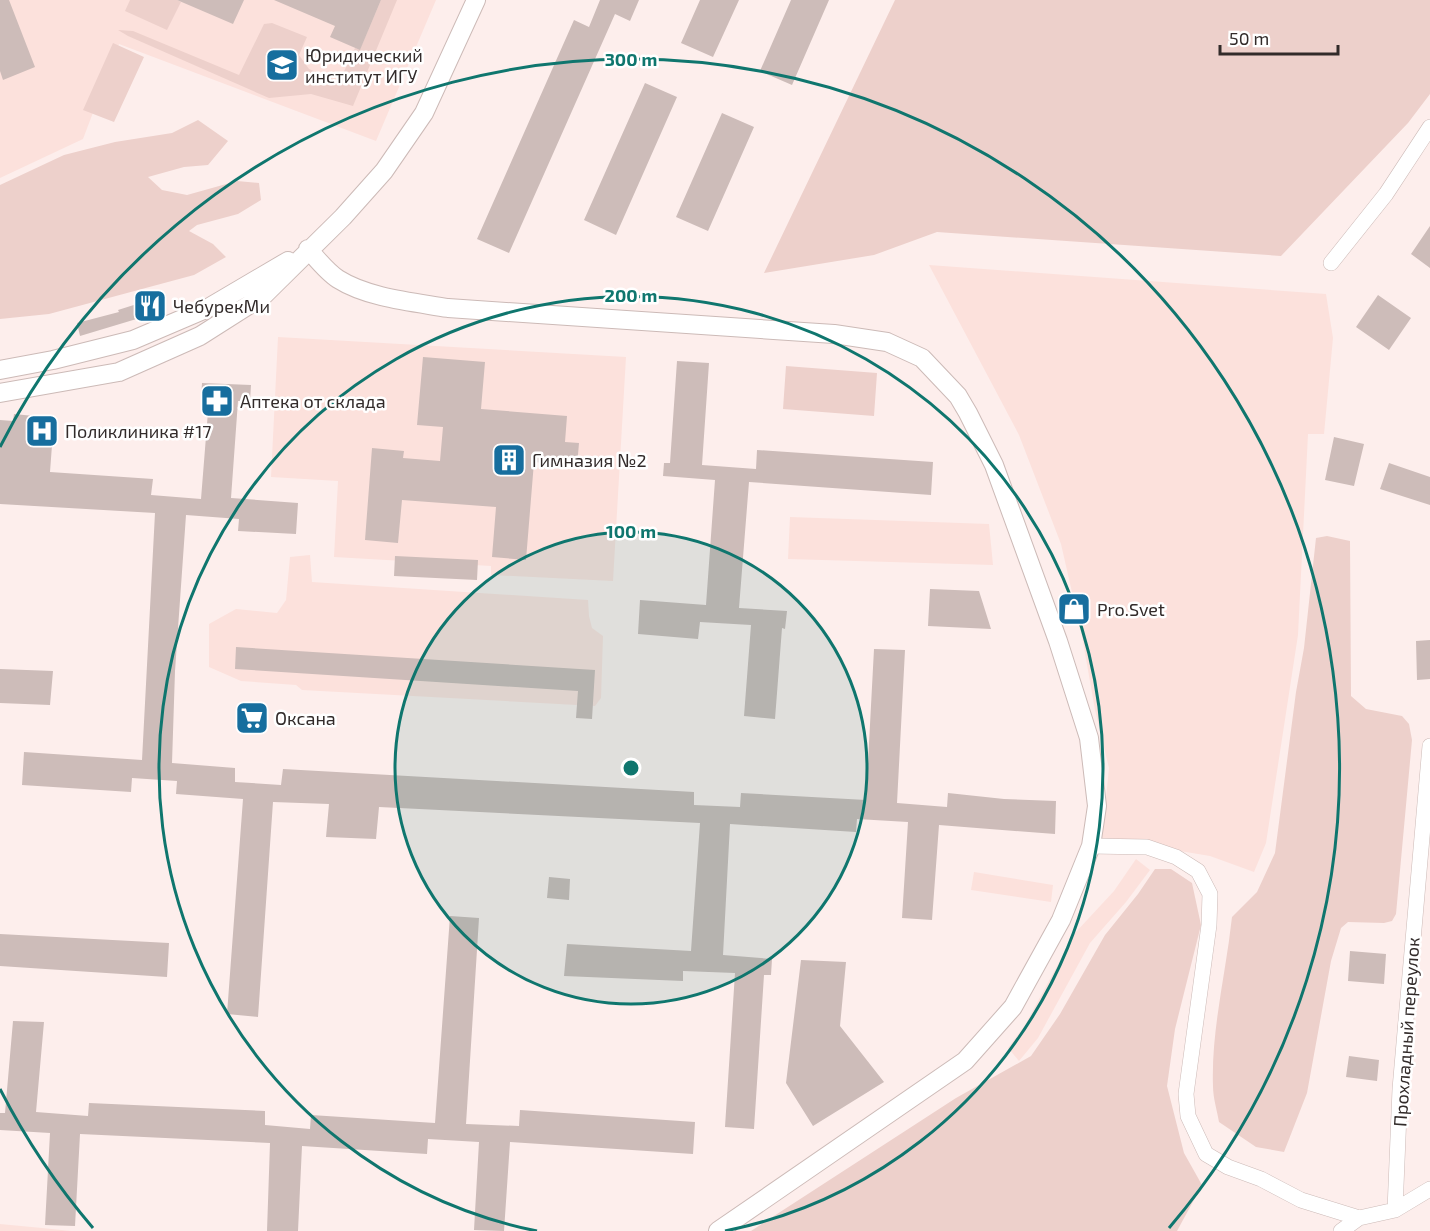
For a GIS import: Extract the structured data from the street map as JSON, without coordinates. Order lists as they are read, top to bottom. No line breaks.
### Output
{"streets":{"street":["Прохладный переулок"]},"places":{"school or university":["Юридический институт ИГУ"],"restaurant":["ЧебурекМи"],"pharmacy":["Аптека от склада"],"hospital":["Поликлиника #17"],"building":["Гимназия №2"],"shop":["Pro.Svet"],"supermarket":["Оксана"]},"scale_bar":"50 m","rings":["300 m","200 m","100 m"]}
